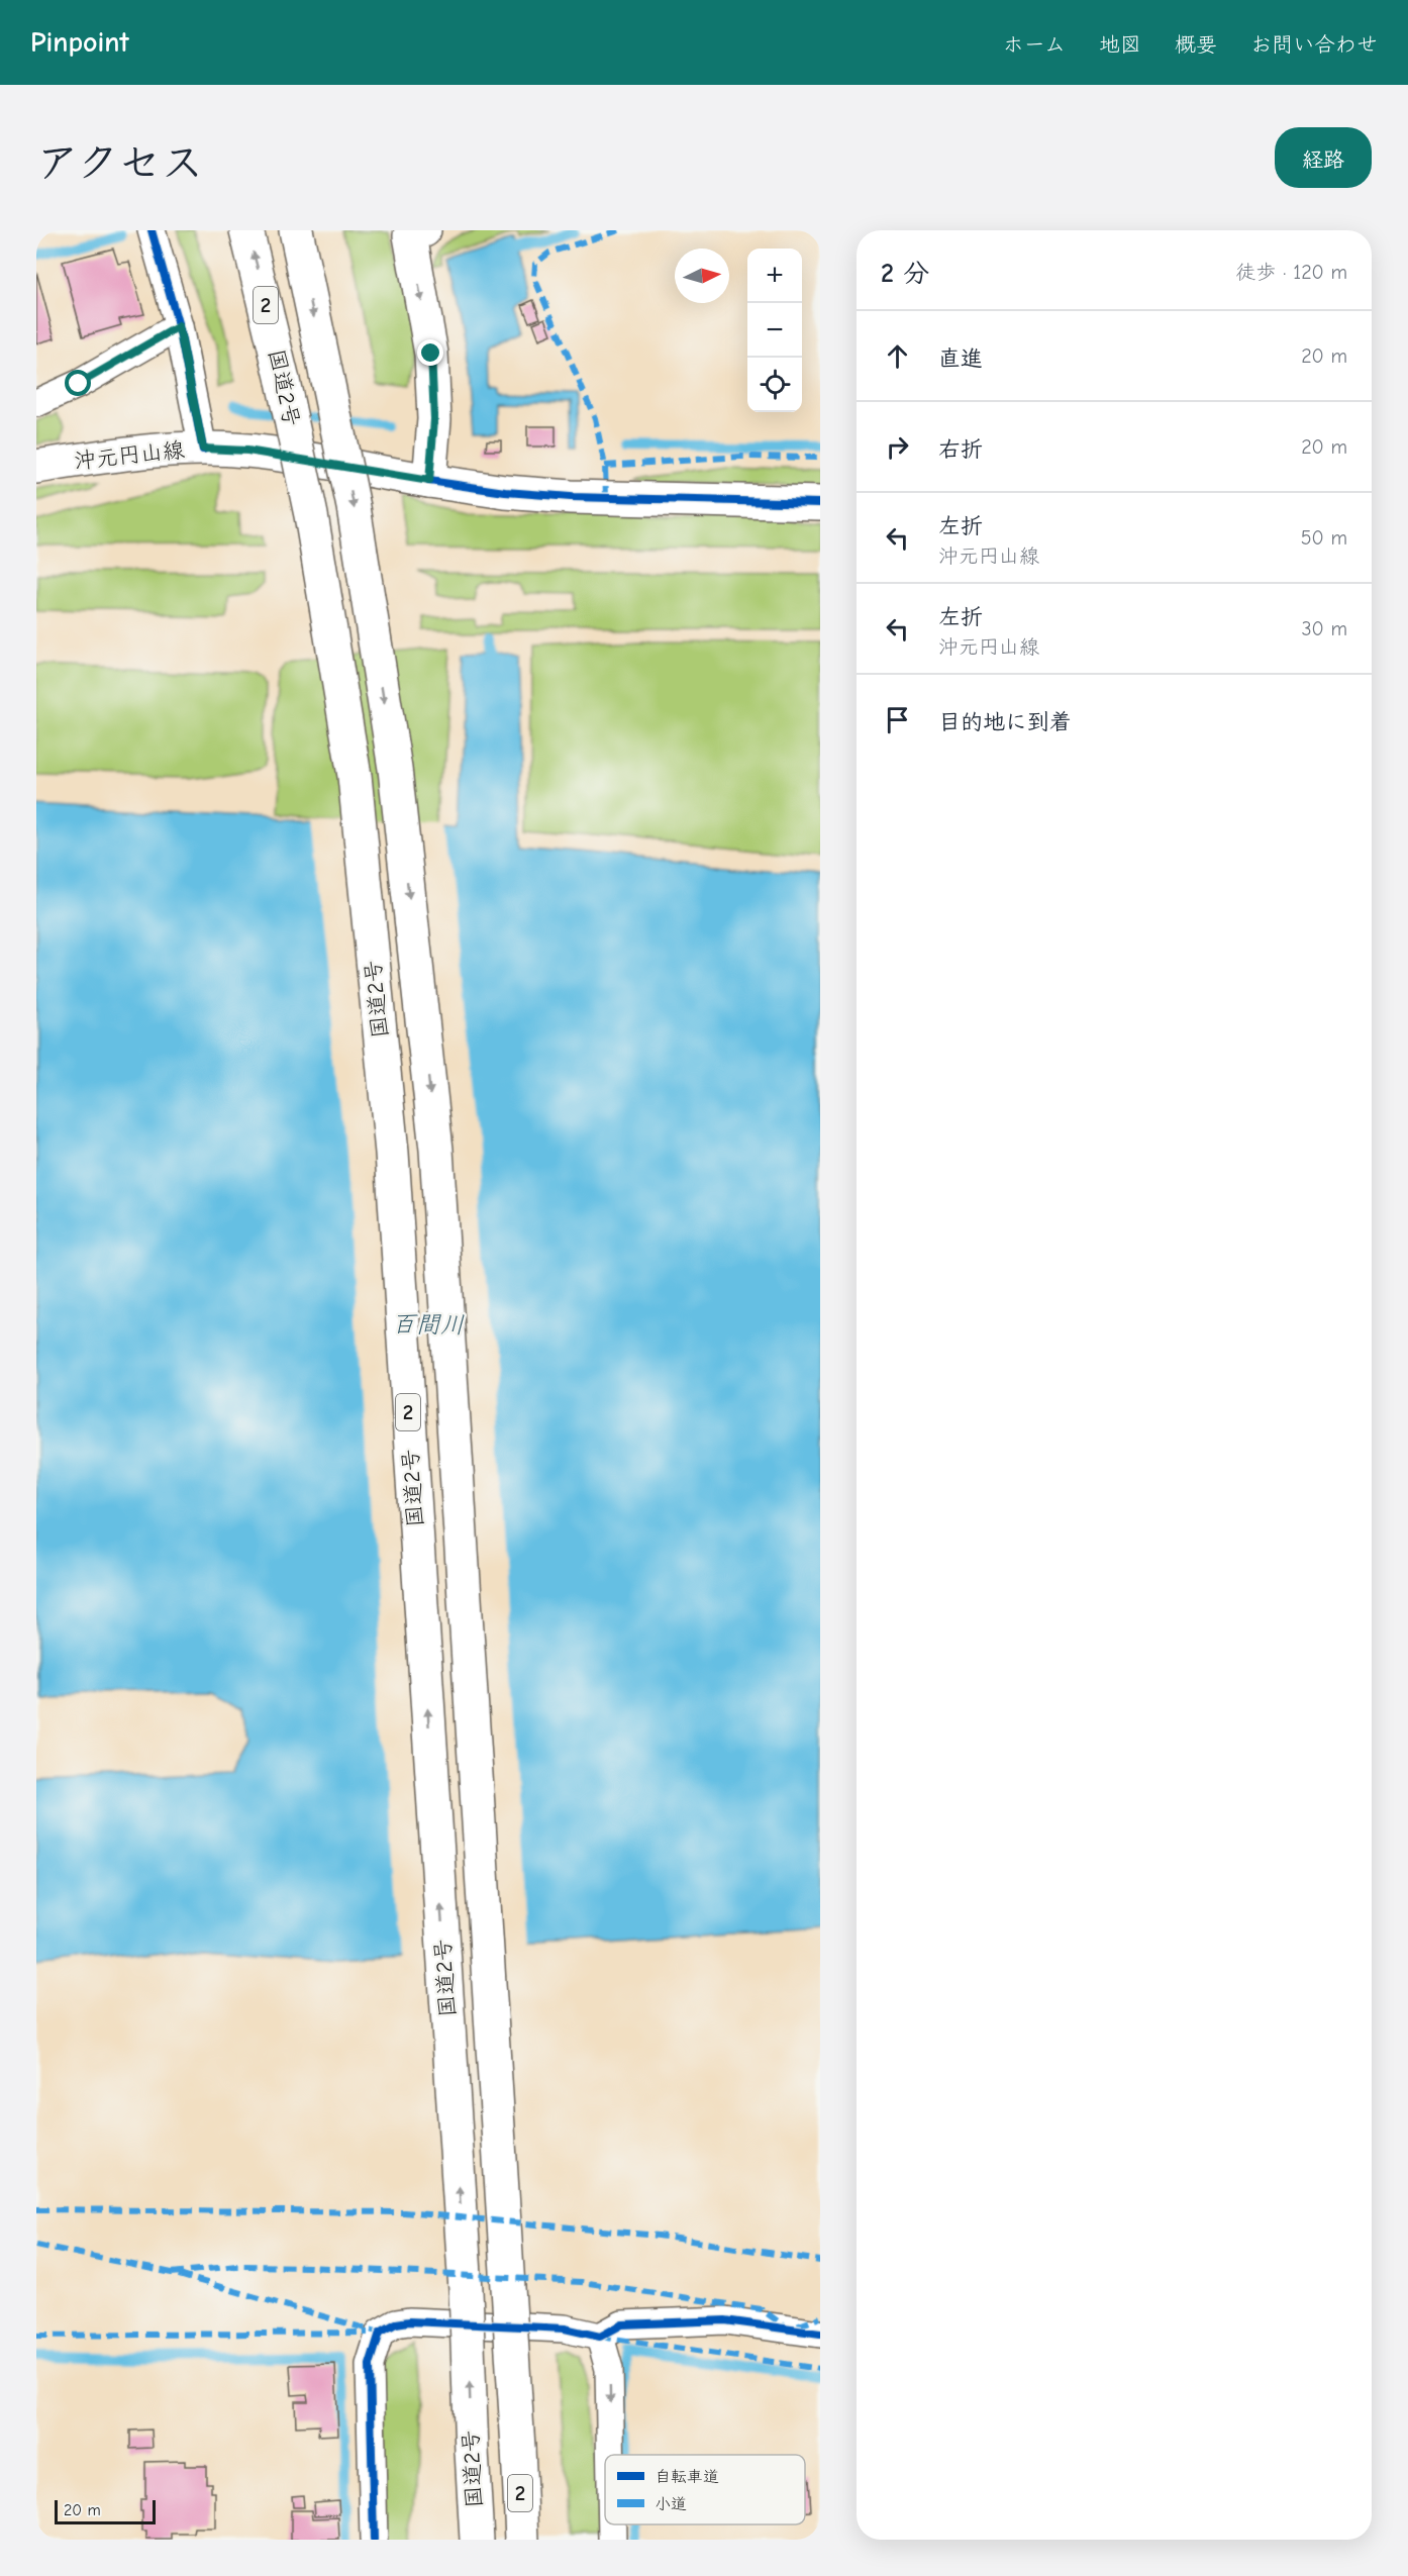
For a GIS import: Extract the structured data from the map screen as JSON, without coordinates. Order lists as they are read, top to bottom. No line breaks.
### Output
{"streets":{"main road":["2","国道2号","沖元円山線"]},"water":["百間川"],"legend":["自転車道","小道"],"scale_bar":"20 m","north":"right","page":{"header":"Pinpoint","nav":["ホーム","地図","概要","お問い合わせ"],"title":"アクセス","buttons":"経路","heading":["2 分","徒歩 · 120 m"],"map_buttons":["+","−"],"list":[["直進","20 m"],["右折","20 m"],["左折","沖元円山線","50 m"],["左折","沖元円山線","30 m"],"目的地に到着"],"scale":"20 m"}}
